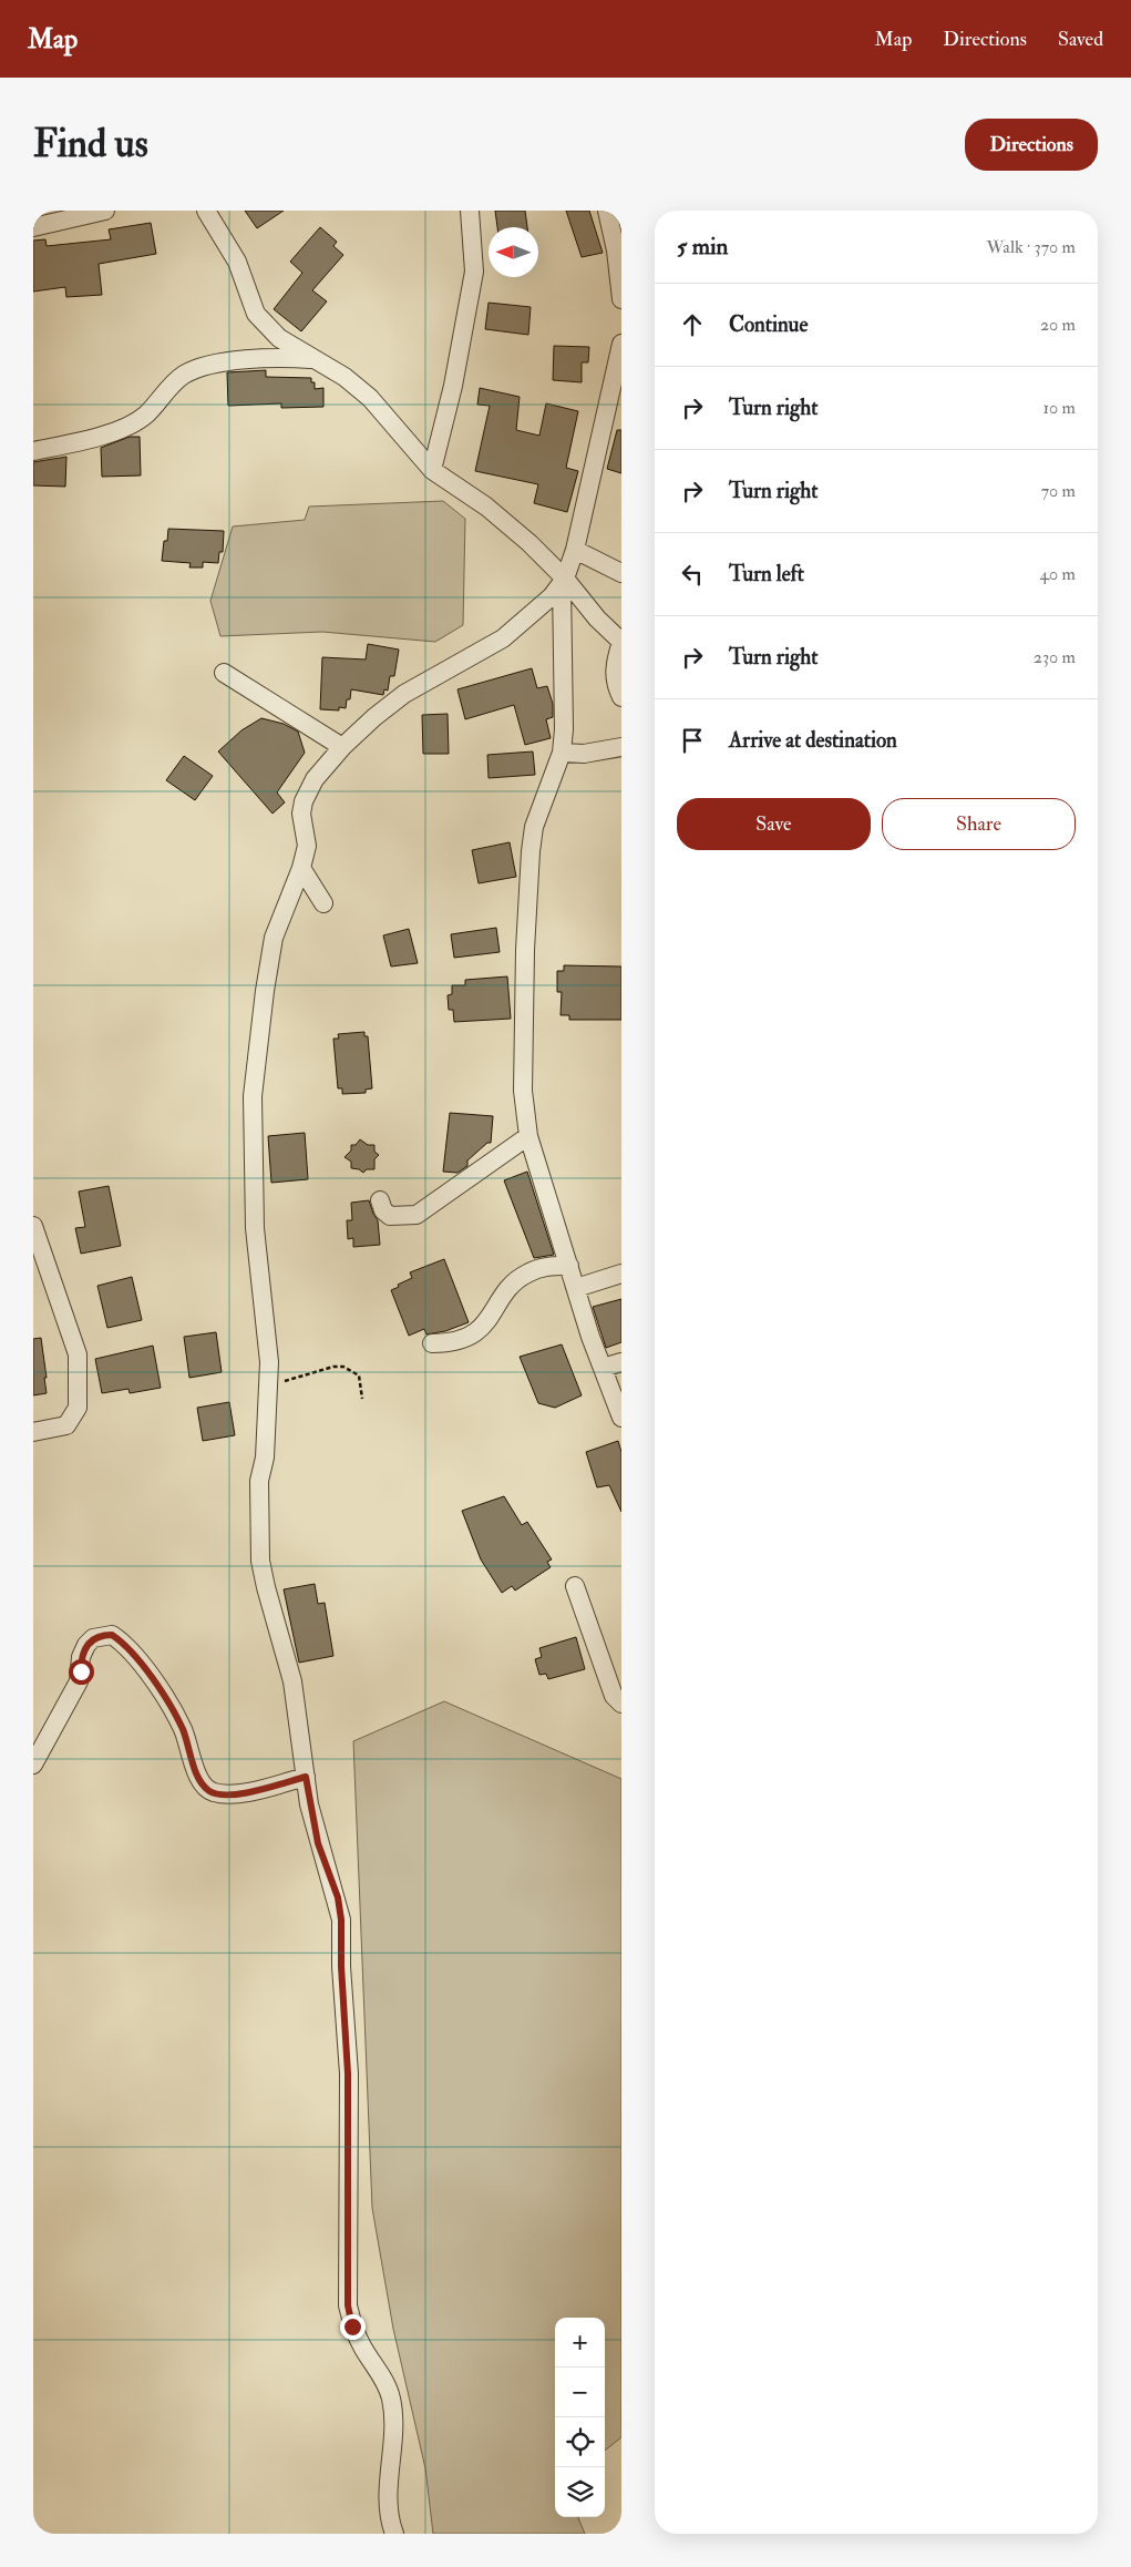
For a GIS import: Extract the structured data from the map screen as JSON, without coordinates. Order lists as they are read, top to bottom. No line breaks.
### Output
{"north":"left","page":{"header":"Map","nav":["Map","Directions","Saved"],"buttons":["Directions",["Save","Share"]],"title":"Find us","heading":["5 min","Walk · 370 m"],"list":[["Continue","20 m"],["Turn right","10 m"],["Turn right","70 m"],["Turn left","40 m"],["Turn right","230 m"],"Arrive at destination"],"map_buttons":["+","−"]}}
